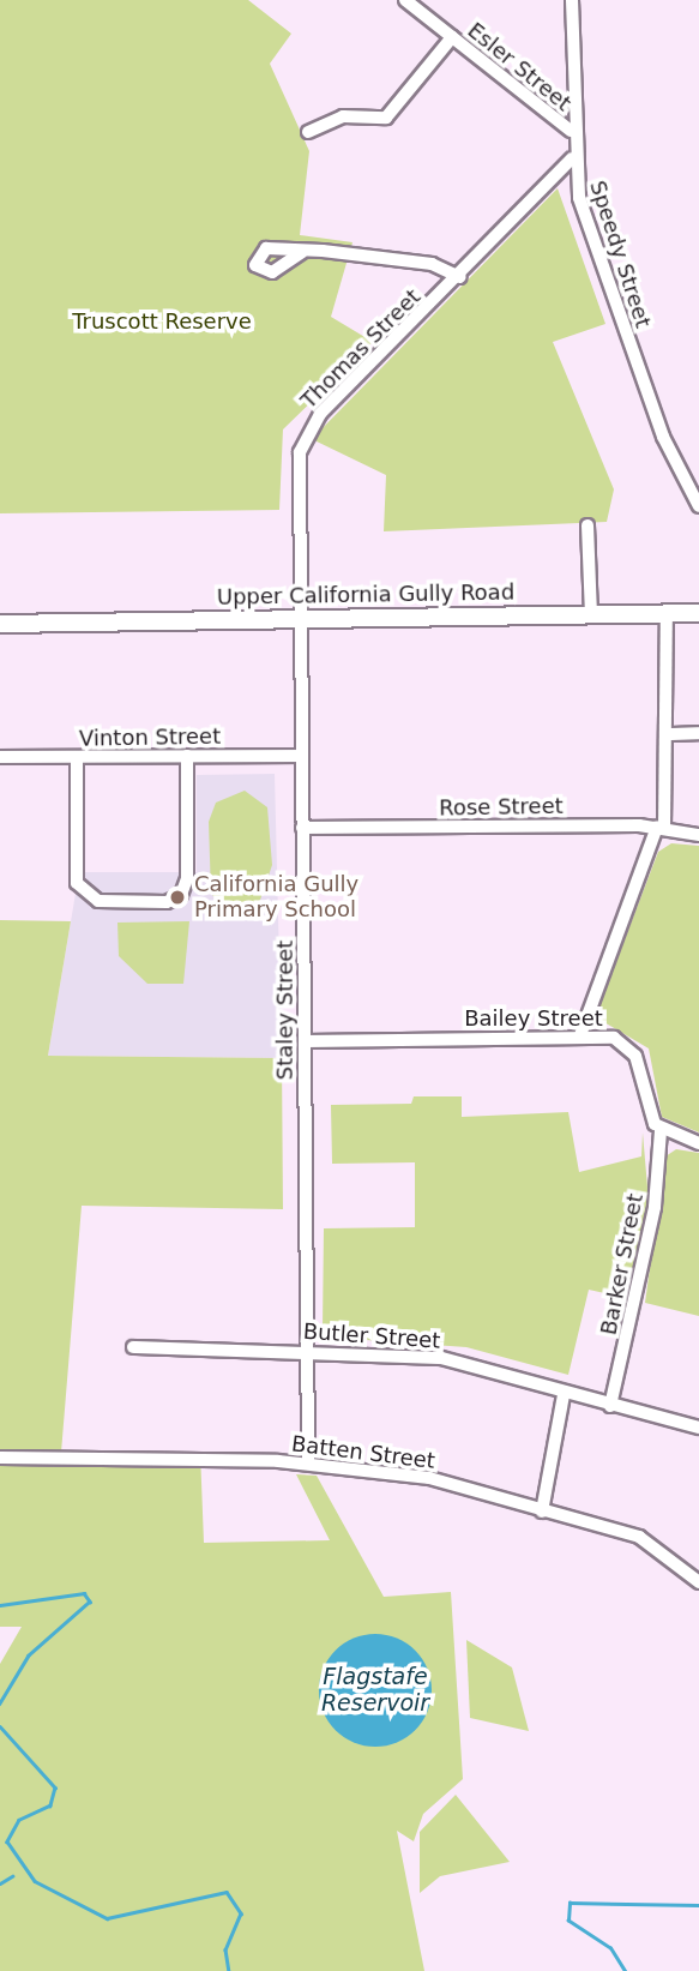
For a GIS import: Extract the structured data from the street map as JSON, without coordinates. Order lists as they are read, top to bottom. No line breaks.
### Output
{"streets":{"street":["Esler Street","Speedy Street","Thomas Street","Upper California Gully Road","Vinton Street","Rose Street","Staley Street","Bailey Street","Barker Street","Butler Street","Batten Street"]},"crossings":[["Esler Street","Speedy Street"],["Speedy Street","Thomas Street"],["Thomas Street","Upper California Gully Road"],["Thomas Street","Staley Street"],["Upper California Gully Road","Staley Street"],["Vinton Street","Staley Street"],["Rose Street","Staley Street"],["Staley Street","Bailey Street"],["Staley Street","Butler Street"],["Staley Street","Batten Street"],["Bailey Street","Barker Street"],["Barker Street","Butler Street"]],"water":["Flagstafe Reservoir"],"parks":["Truscott Reserve"],"places":["California Gully Primary School"]}
